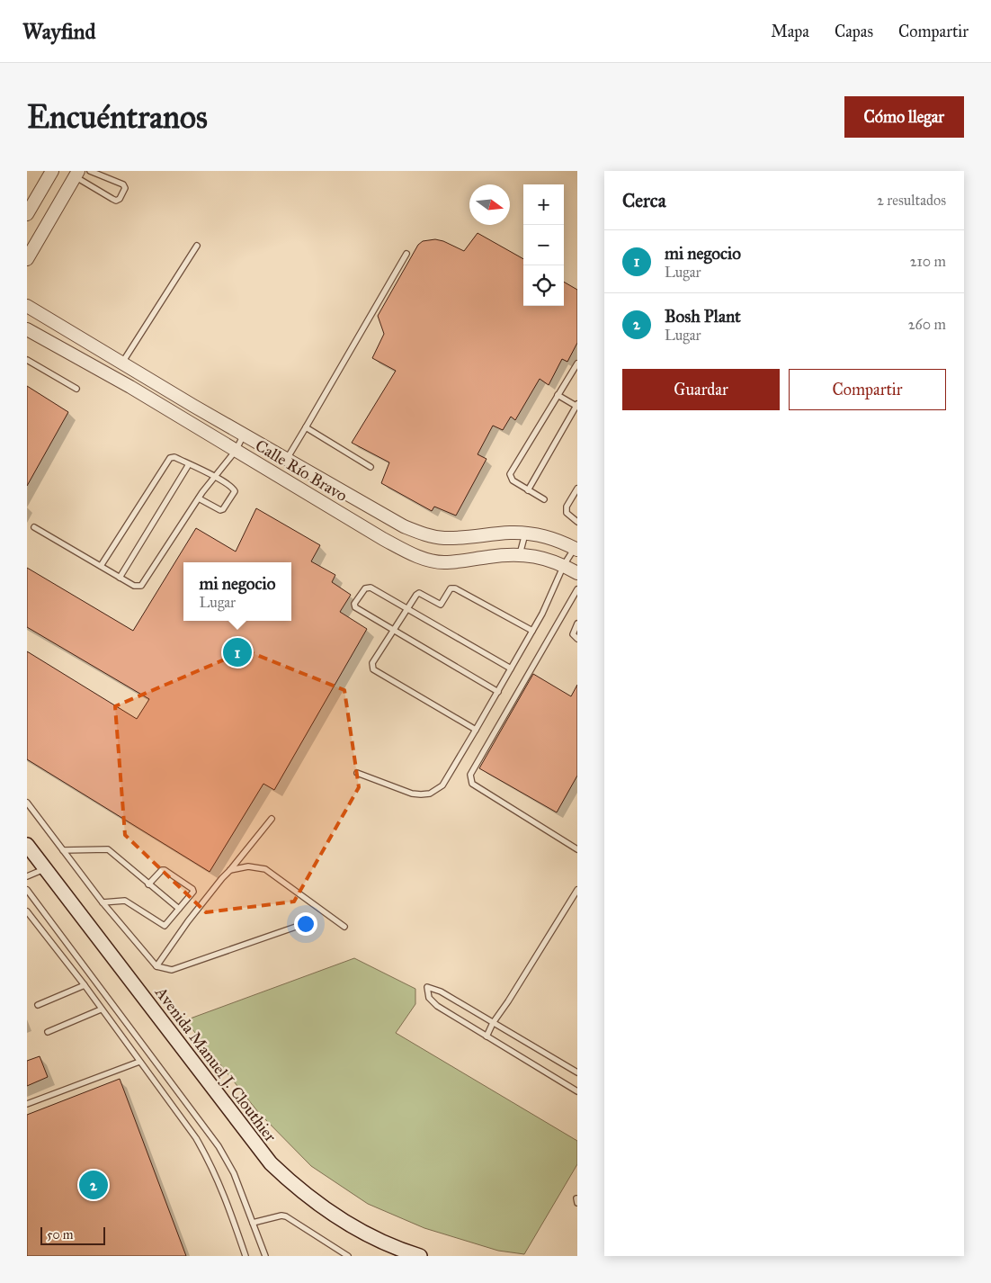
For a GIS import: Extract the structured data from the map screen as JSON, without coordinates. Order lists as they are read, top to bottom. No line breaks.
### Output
{"streets":{"main road":["Avenida Manuel J. Clouthier"],"street":["Calle Río Bravo"]},"scale_bar":"50 m","north":"right","page":{"header":"Wayfind","nav":["Mapa","Capas","Compartir"],"buttons":["Cómo llegar",["Guardar","Compartir"]],"title":"Encuéntranos","heading":["Cerca","2 resultados"],"map_buttons":["+","−"],"list":[{"mark":"1","name":"mi negocio","note":"Lugar","value":"210 m"},{"mark":"2","name":"Bosh Plant","note":"Lugar","value":"260 m"}],"popup":["mi negocio","Lugar"],"pins":["1","2"],"scale":"50 m"}}
